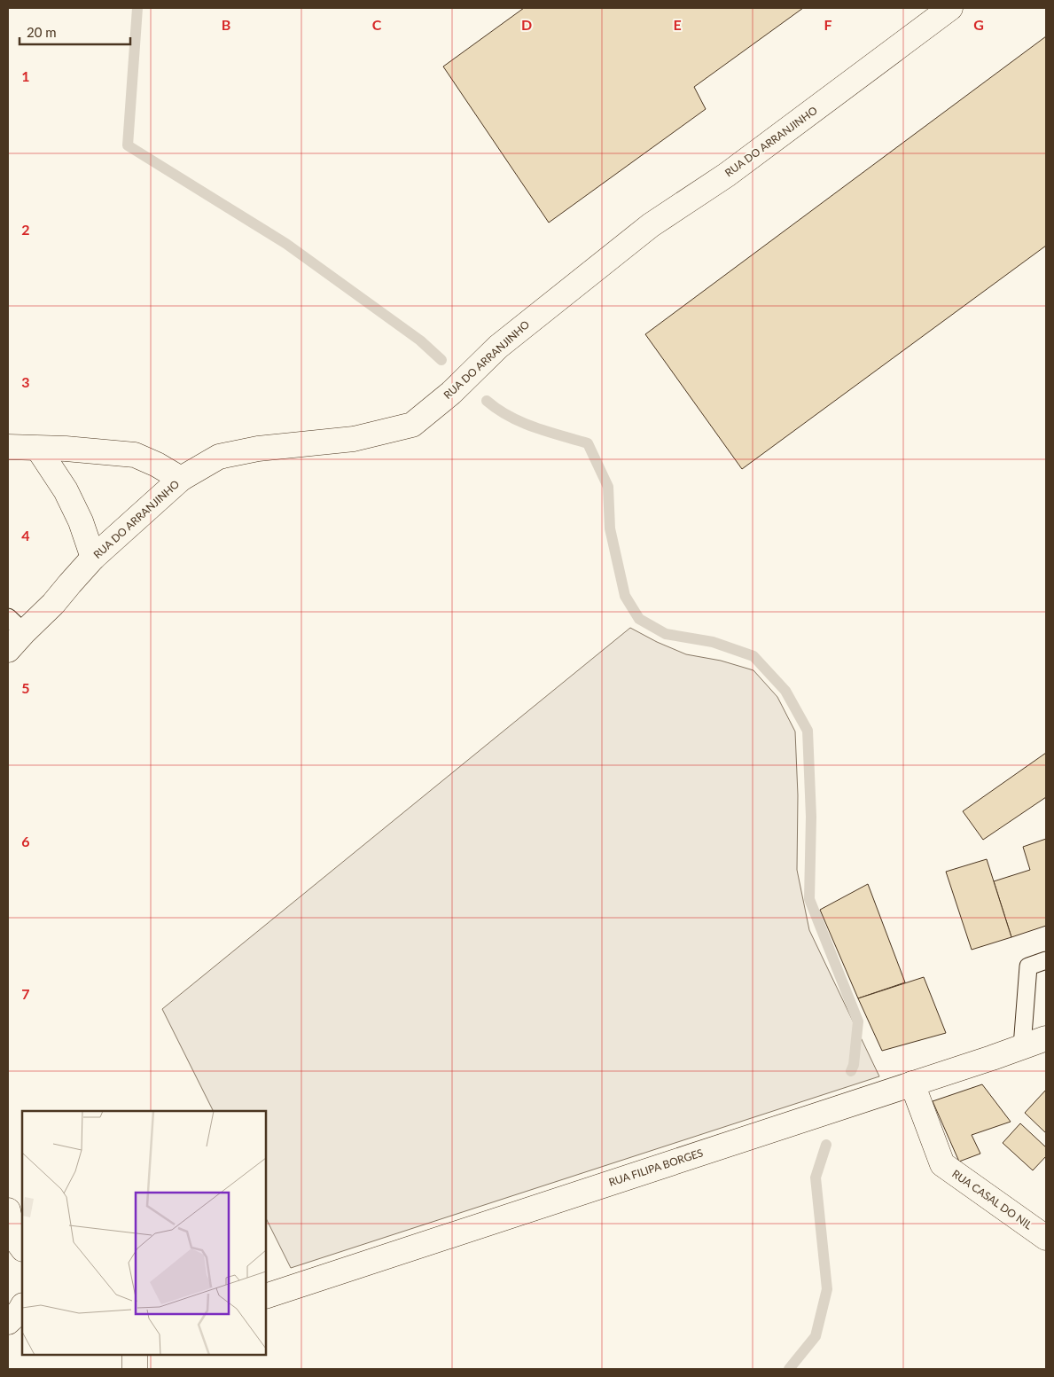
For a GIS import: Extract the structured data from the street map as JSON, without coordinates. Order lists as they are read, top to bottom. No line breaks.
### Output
{"streets":{"street":["RUA DO ARRANJINHO","RUA FILIPA BORGES","RUA CASAL DO NIL"]},"crossings":[["RUA FILIPA BORGES","RUA CASAL DO NIL"]],"scale_bar":"20 m","grid":{"columns":["B","C","D","E","F","G"],"rows":["1","2","3","4","5","6","7"]}}
